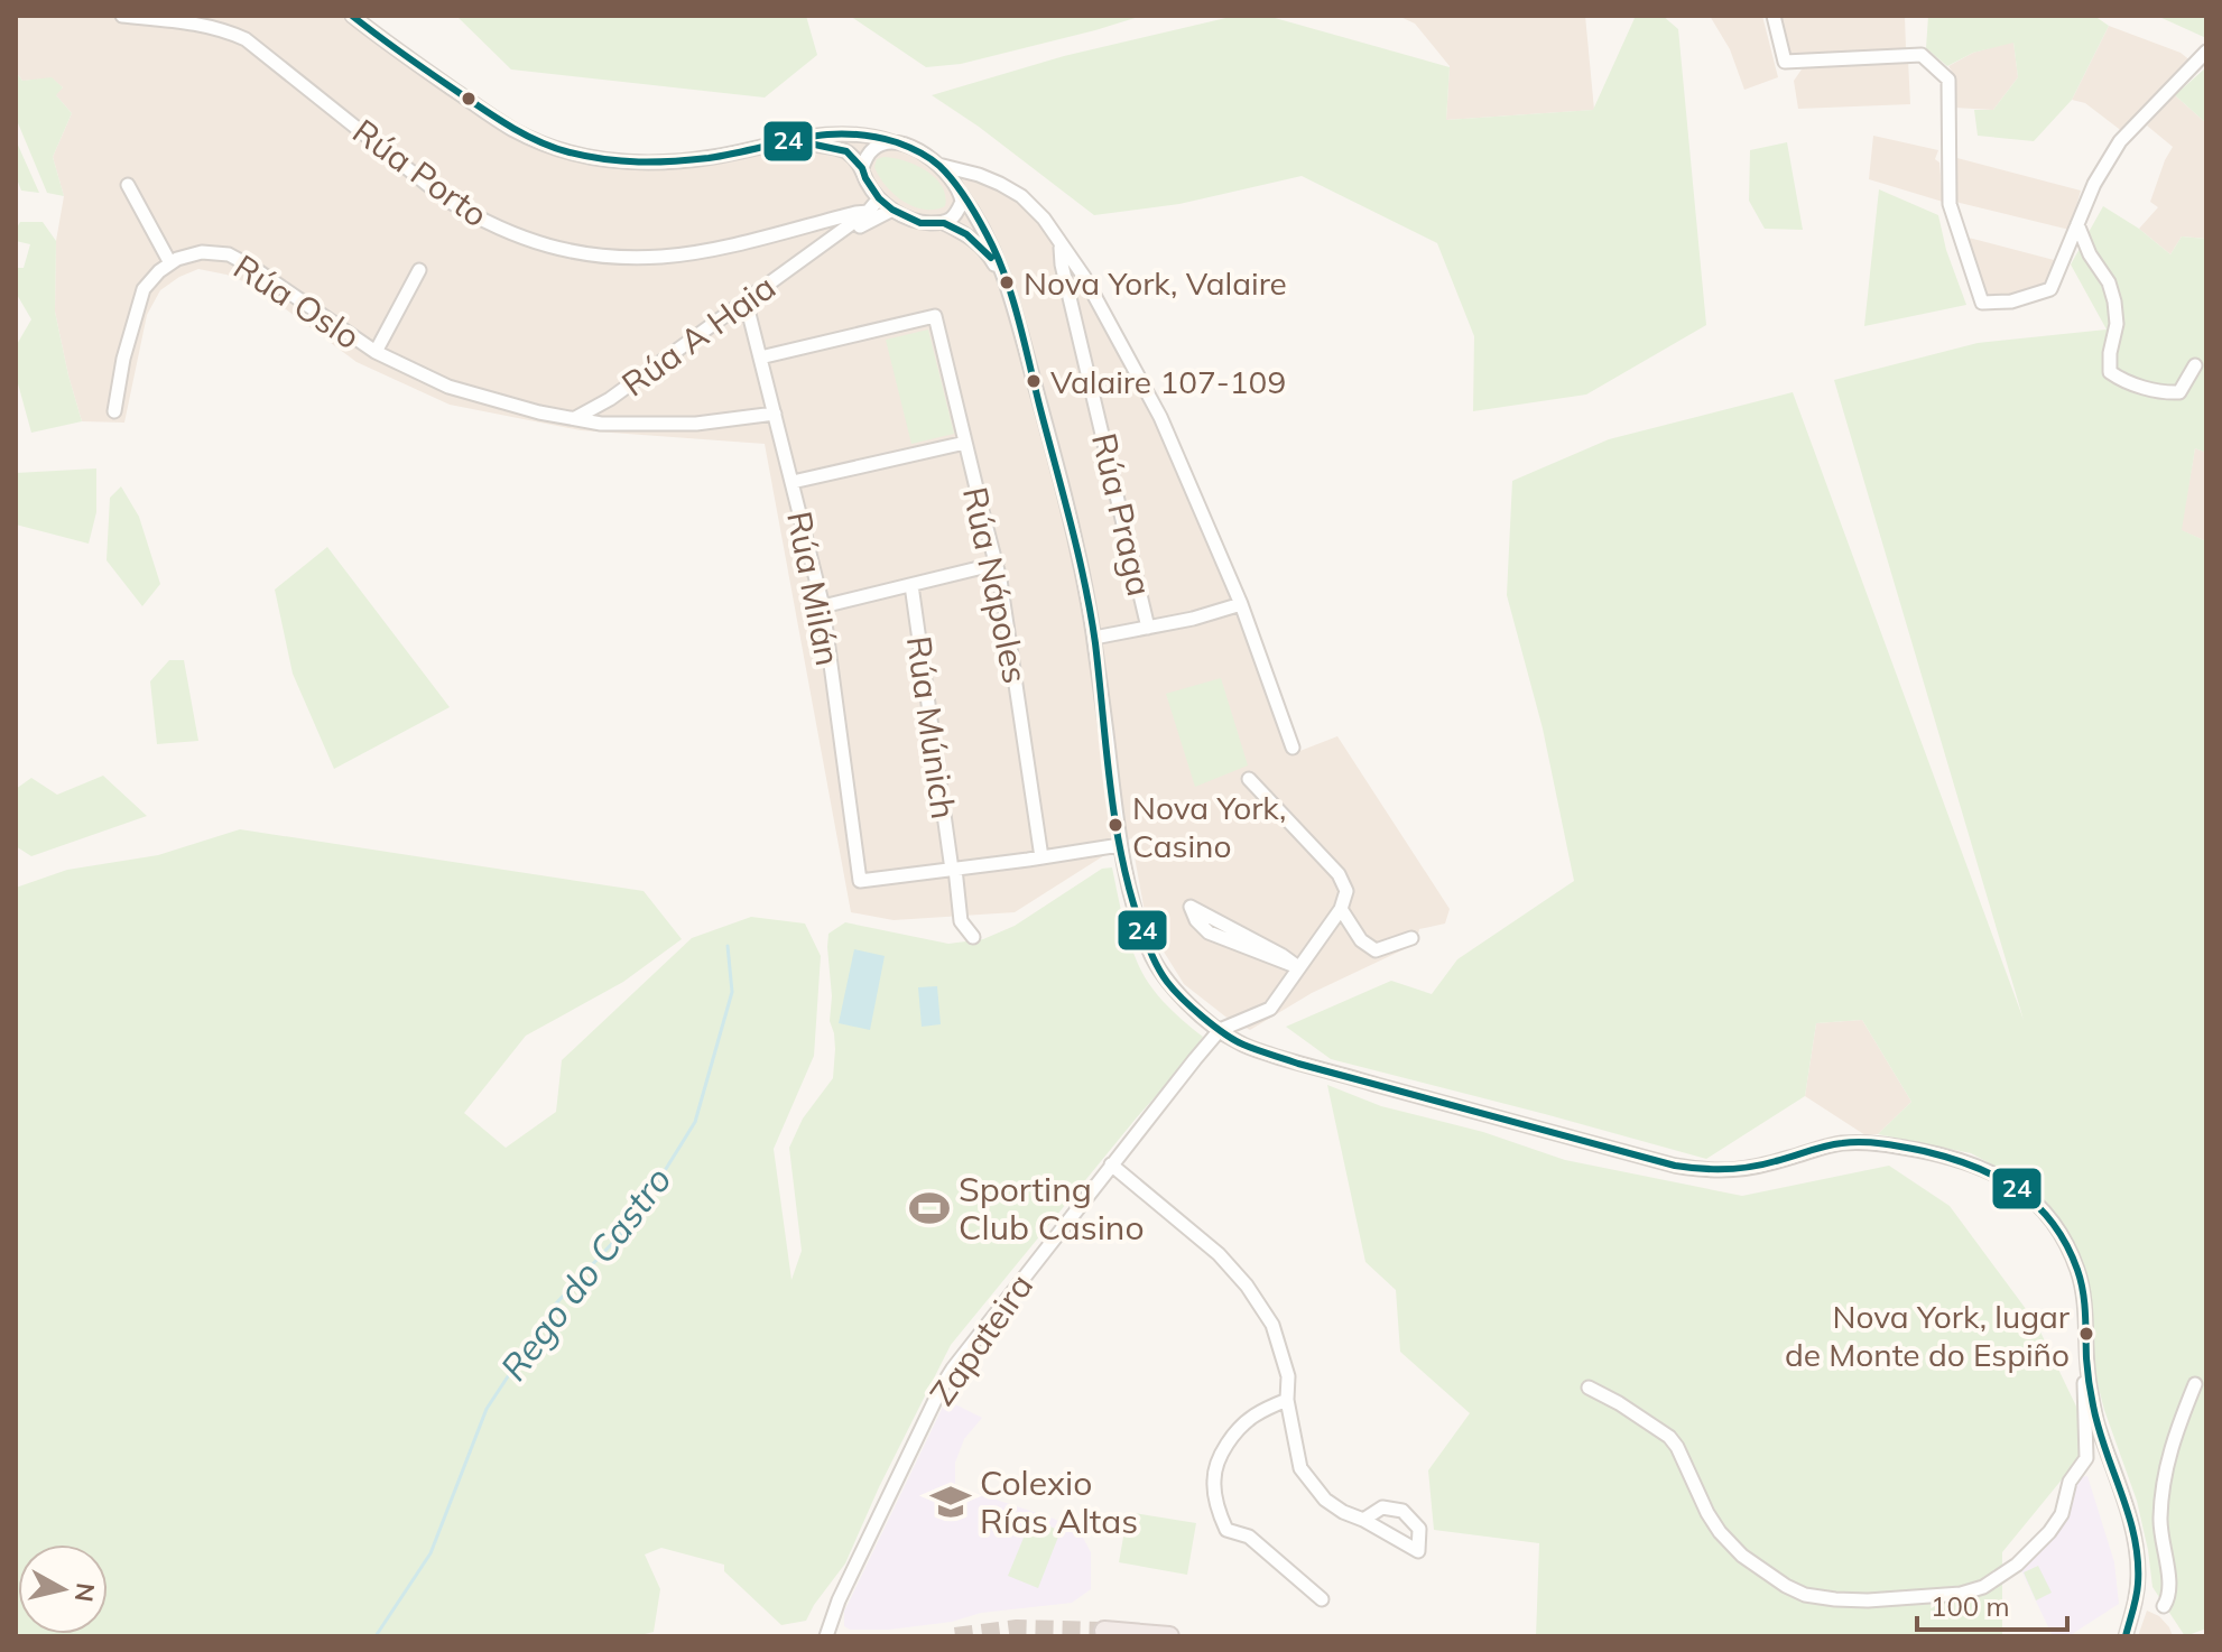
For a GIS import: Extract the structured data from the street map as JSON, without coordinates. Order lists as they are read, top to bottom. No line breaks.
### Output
{"streets":{"street":["Rúa Porto","Rúa Oslo","Rúa A Haia","Rúa Praga","Rúa Nápoles","Rúa Milán","Rúa Múnich","Zapateira"]},"crossings":[["Rúa Porto","Rúa A Haia"],["Rúa Oslo","Rúa A Haia"],["Rúa Oslo","Rúa Milán"],["Rúa A Haia","Rúa Milán"],["Rúa Nápoles","Rúa Milán"],["Rúa Milán","Rúa Múnich"]],"water":["Rego do Castro"],"places":{"other":["Nova York, Valaire","Valaire 107-109","Nova York, Casino","Nova York, lugar de Monte do Espiño"],"sports":["Sporting Club Casino"],"school or university":["Colexio Rías Altas"]},"lines":["transit line 24"],"scale_bar":"100 m","north":"right"}
